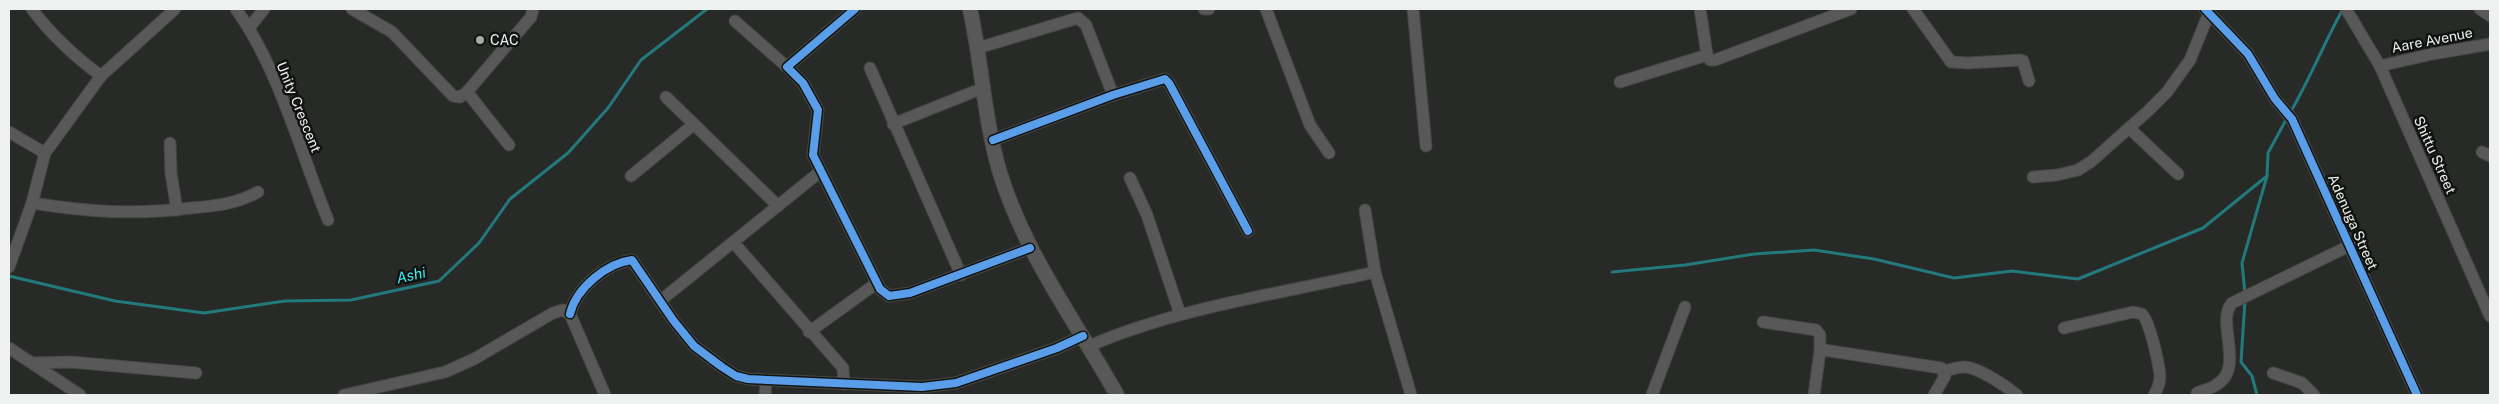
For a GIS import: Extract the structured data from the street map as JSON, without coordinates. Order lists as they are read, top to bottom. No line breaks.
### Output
{"streets":{"street":["Aare Avenue","Unity Crescent","Shittu Street","Adenuga Street"]},"crossings":[["Aare Avenue","Shittu Street"]],"water":["Ashi"],"places":["CAC"]}
